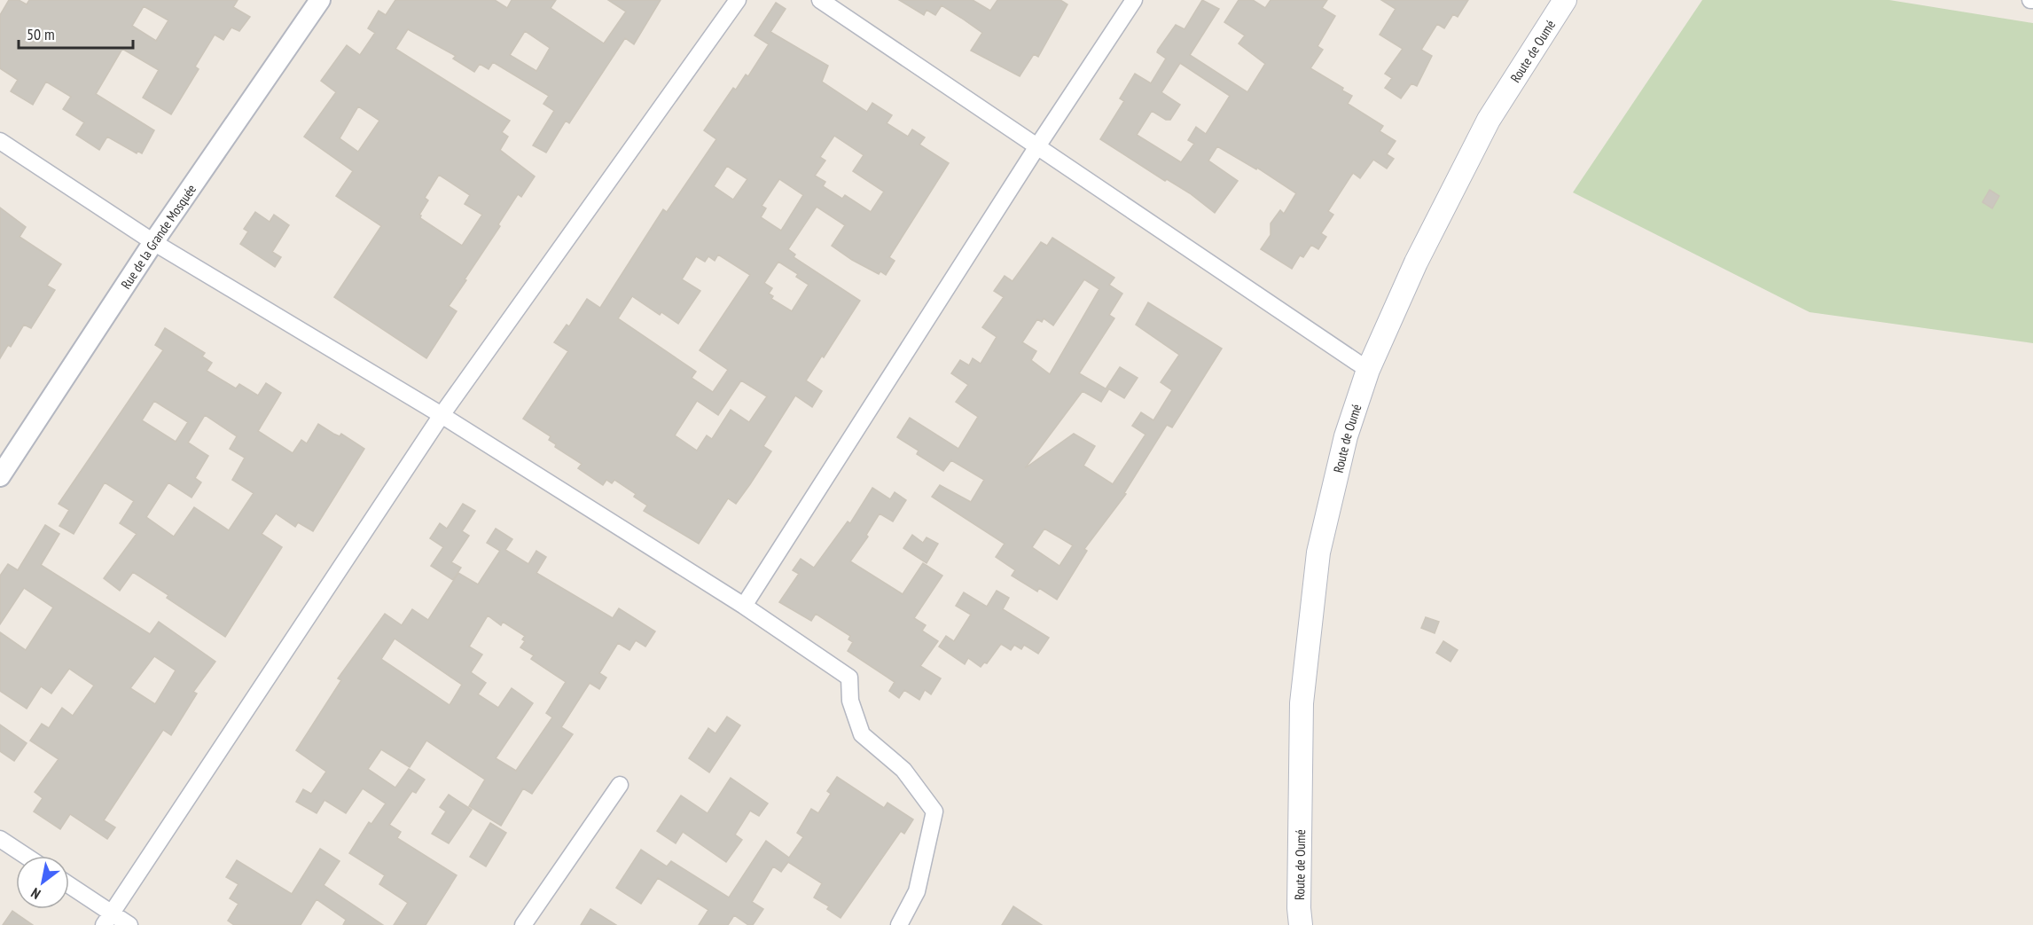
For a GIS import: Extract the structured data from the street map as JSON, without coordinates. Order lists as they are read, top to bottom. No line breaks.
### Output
{"streets":{"main road":["Route de Oumé"],"street":["Rue de la Grande Mosquée"]},"scale_bar":"50 m","north":"bottom left"}
